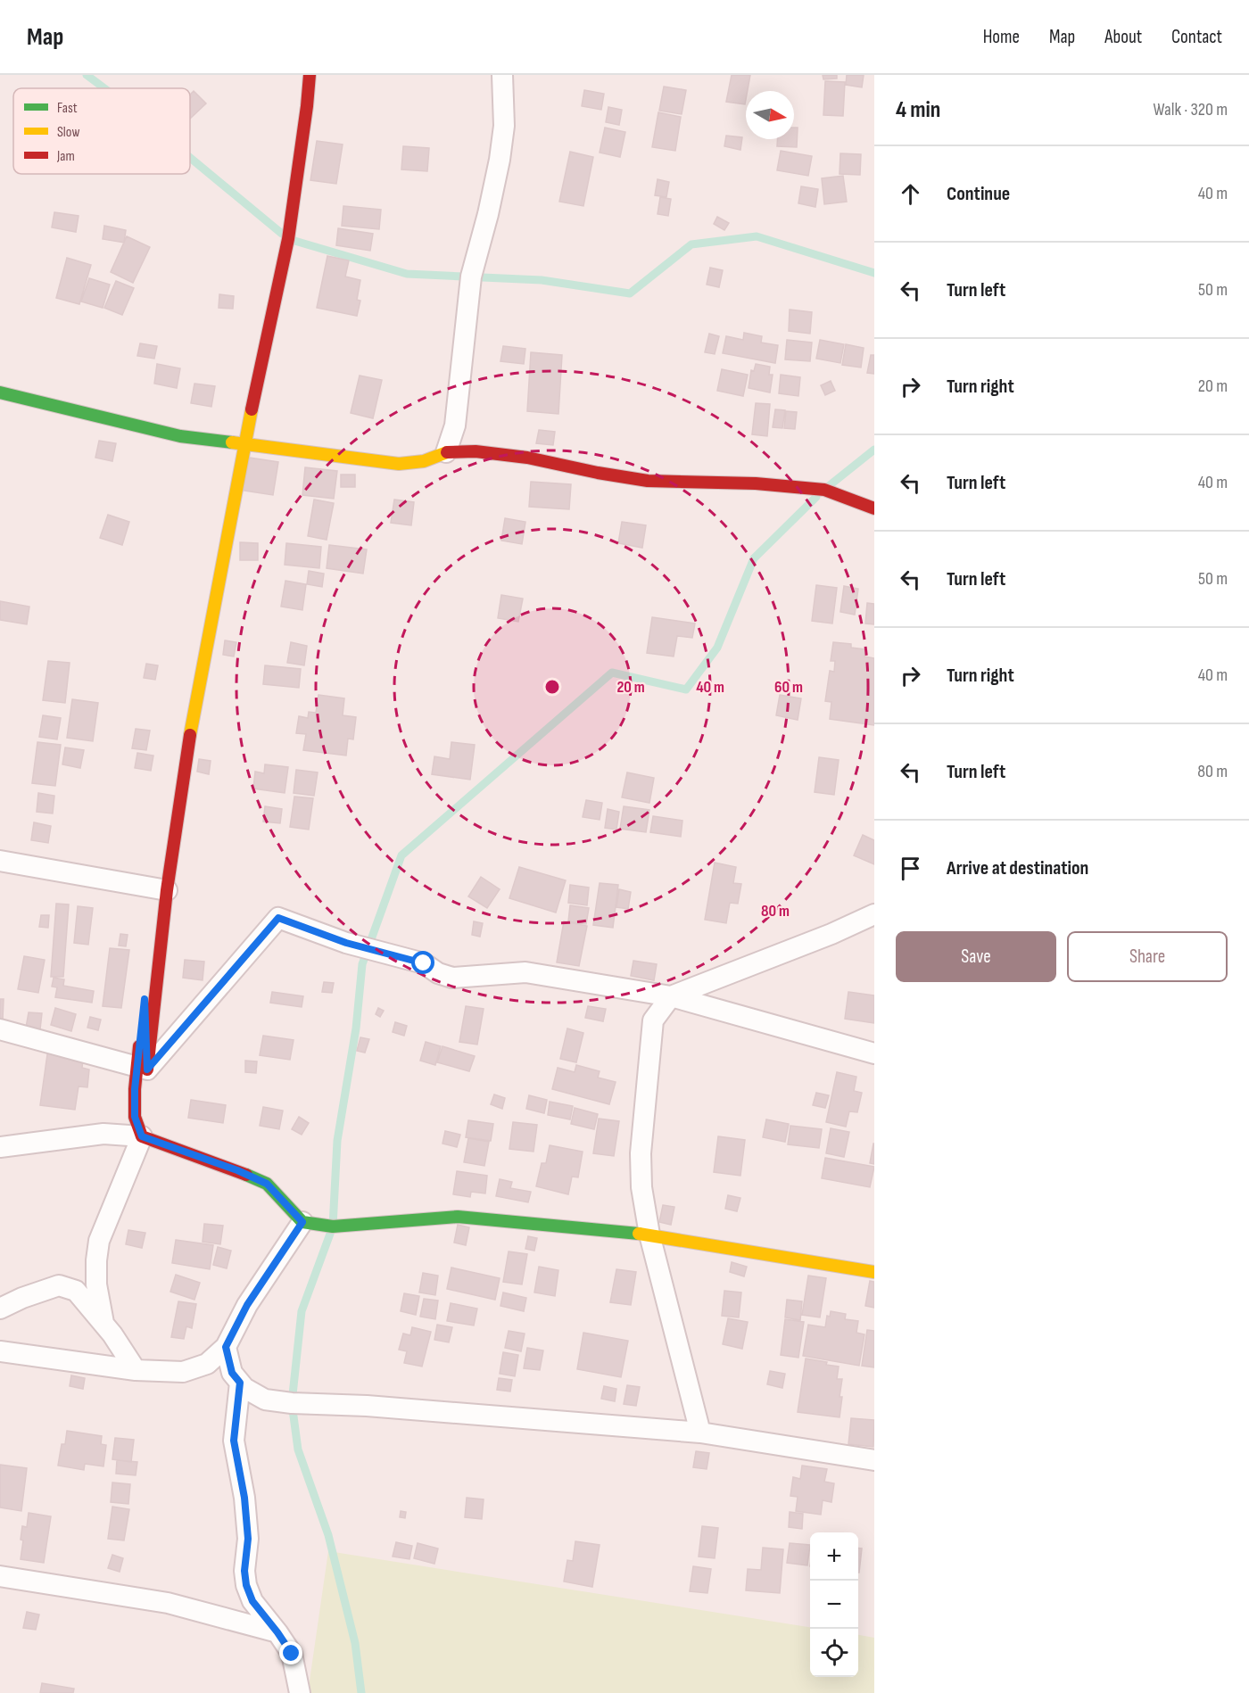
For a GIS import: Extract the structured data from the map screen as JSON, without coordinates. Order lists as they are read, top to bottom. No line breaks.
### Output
{"legend":["Fast","Slow","Jam"],"north":"right","page":{"header":"Map","nav":["Home","Map","About","Contact"],"heading":["4 min","Walk · 320 m"],"list":[["Continue","40 m"],["Turn left","50 m"],["Turn right","20 m"],["Turn left","40 m"],["Turn left","50 m"],["Turn right","40 m"],["Turn left","80 m"],"Arrive at destination"],"buttons":["Save","Share"],"map_buttons":["+","−"]},"rings":["20 m","40 m","60 m","80 m"]}
